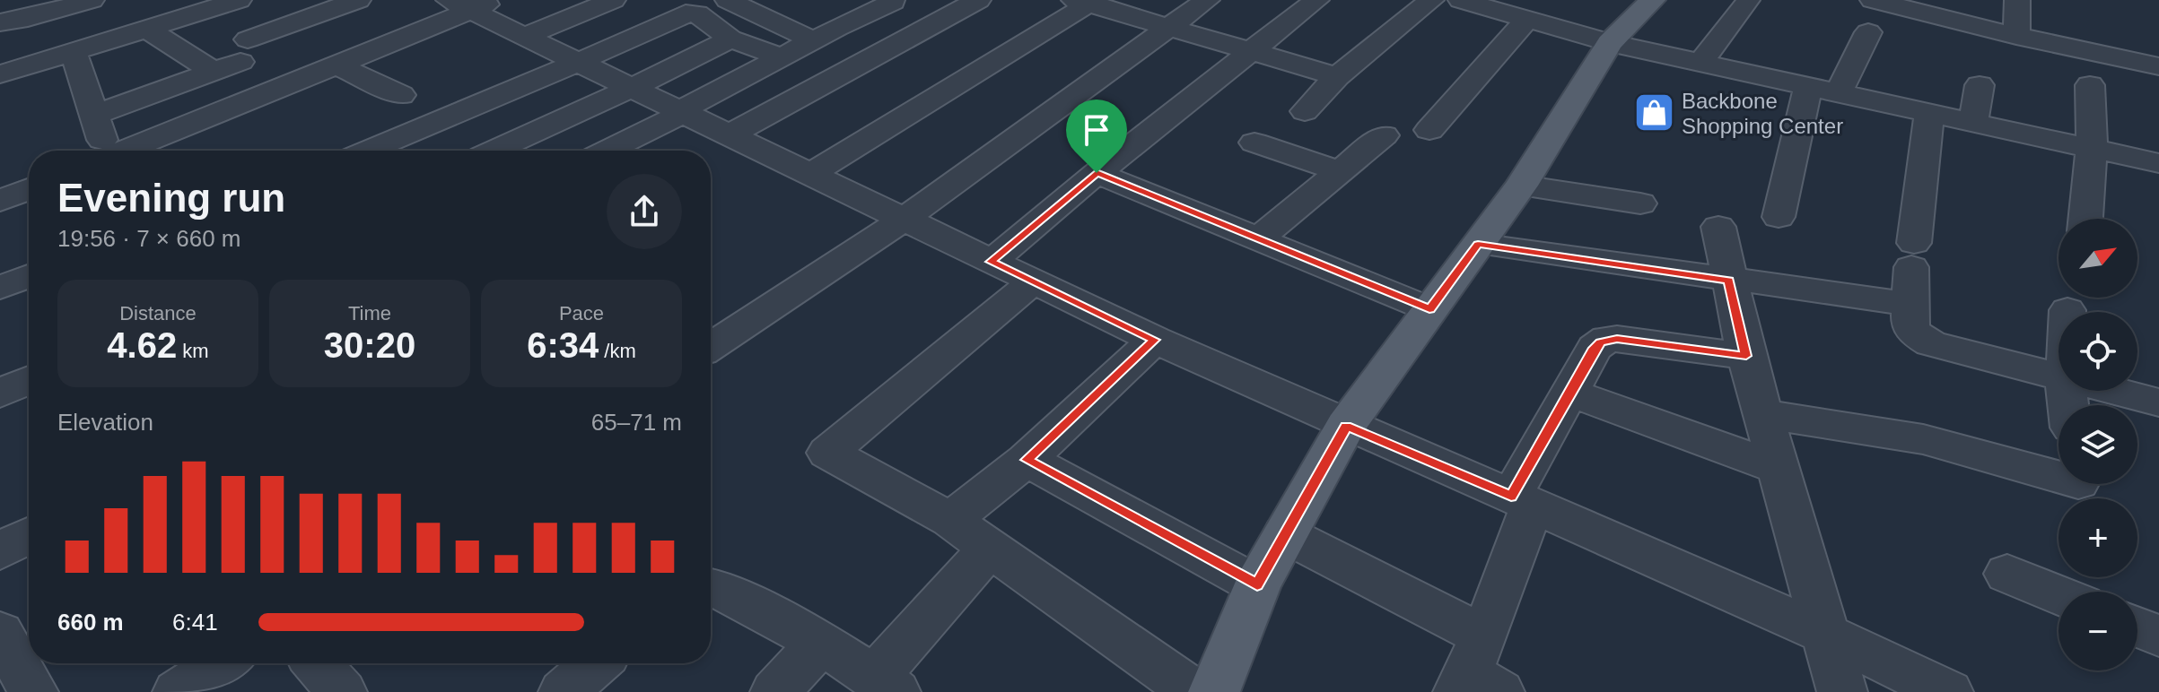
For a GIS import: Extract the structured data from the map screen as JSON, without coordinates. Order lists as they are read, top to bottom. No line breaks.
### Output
{"places":{"shop":["Backbone Shopping Center"]},"north":"top right","page":{"heading":["Evening run","19:56 · 7 × 660 m"],"map_buttons":["+","−"],"stats":[["Distance","4.62 km"],["Time","30:20"],["Pace","6:34 /km"]],"chart":["Elevation","65–71 m"],"list":[{"name":"660 m","note":"6:41"}]}}
